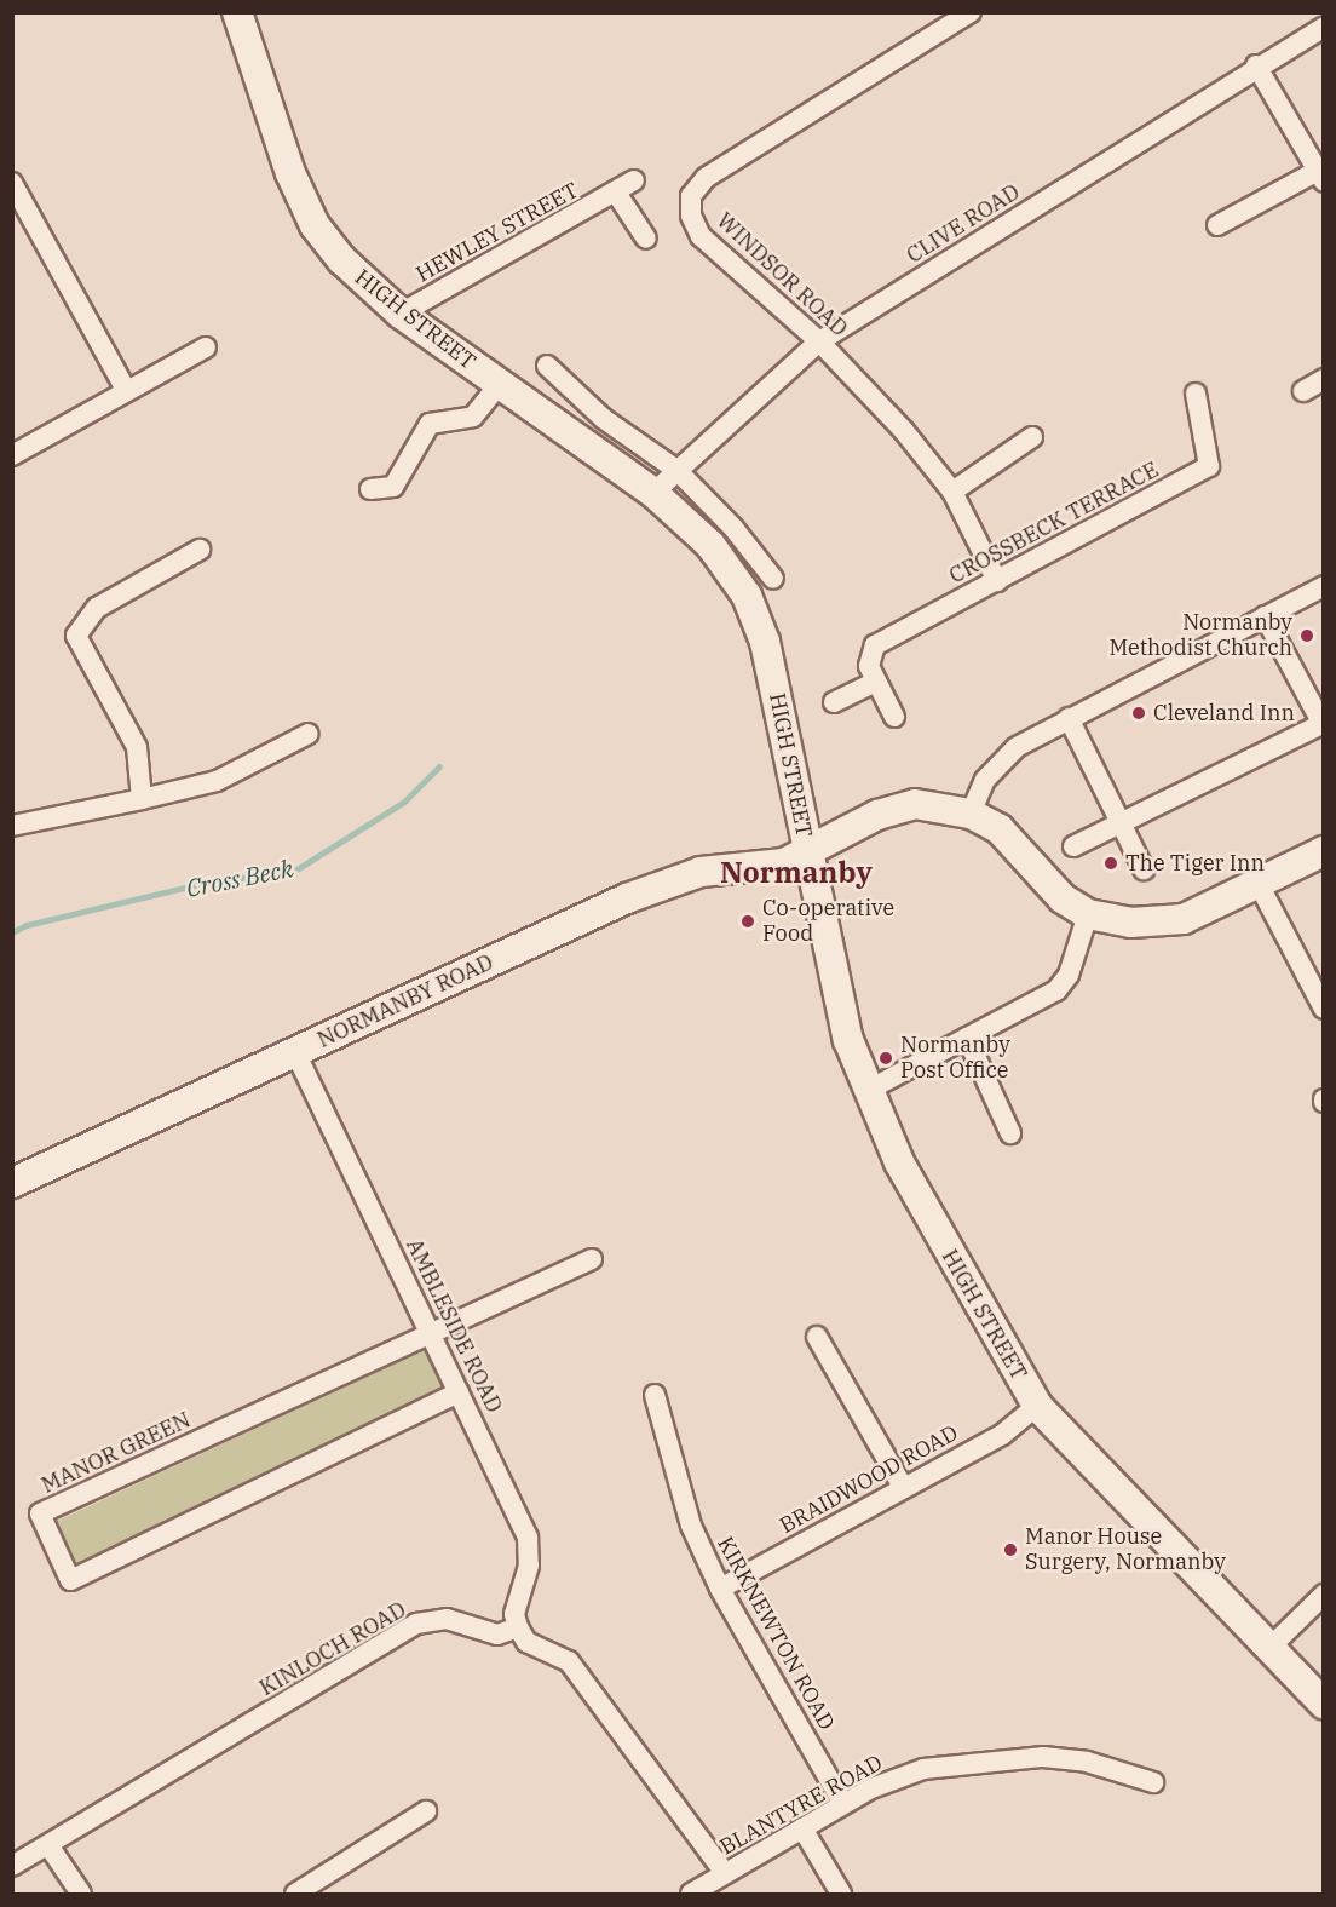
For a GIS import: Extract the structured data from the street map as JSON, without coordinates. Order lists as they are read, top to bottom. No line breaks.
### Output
{"streets":{"main road":["HIGH STREET","NORMANBY ROAD"],"street":["CLIVE ROAD","HEWLEY STREET","WINDSOR ROAD","CROSSBECK TERRACE","AMBLESIDE ROAD","MANOR GREEN","BRAIDWOOD ROAD","KIRKNEWTON ROAD","KINLOCH ROAD","BLANTYRE ROAD"]},"crossings":[["CLIVE ROAD","WINDSOR ROAD"],["CLIVE ROAD","HIGH STREET"],["HEWLEY STREET","HIGH STREET"],["WINDSOR ROAD","CROSSBECK TERRACE"],["HIGH STREET","NORMANBY ROAD"],["HIGH STREET","BRAIDWOOD ROAD"],["NORMANBY ROAD","AMBLESIDE ROAD"],["AMBLESIDE ROAD","MANOR GREEN"],["AMBLESIDE ROAD","KINLOCH ROAD"],["BRAIDWOOD ROAD","KIRKNEWTON ROAD"],["KIRKNEWTON ROAD","BLANTYRE ROAD"]],"districts":["Normanby"],"water":["Cross Beck"],"places":["Normanby Methodist Church","Cleveland Inn","The Tiger Inn","Co-operative Food","Normanby Post Office","Manor House Surgery, Normanby"]}
